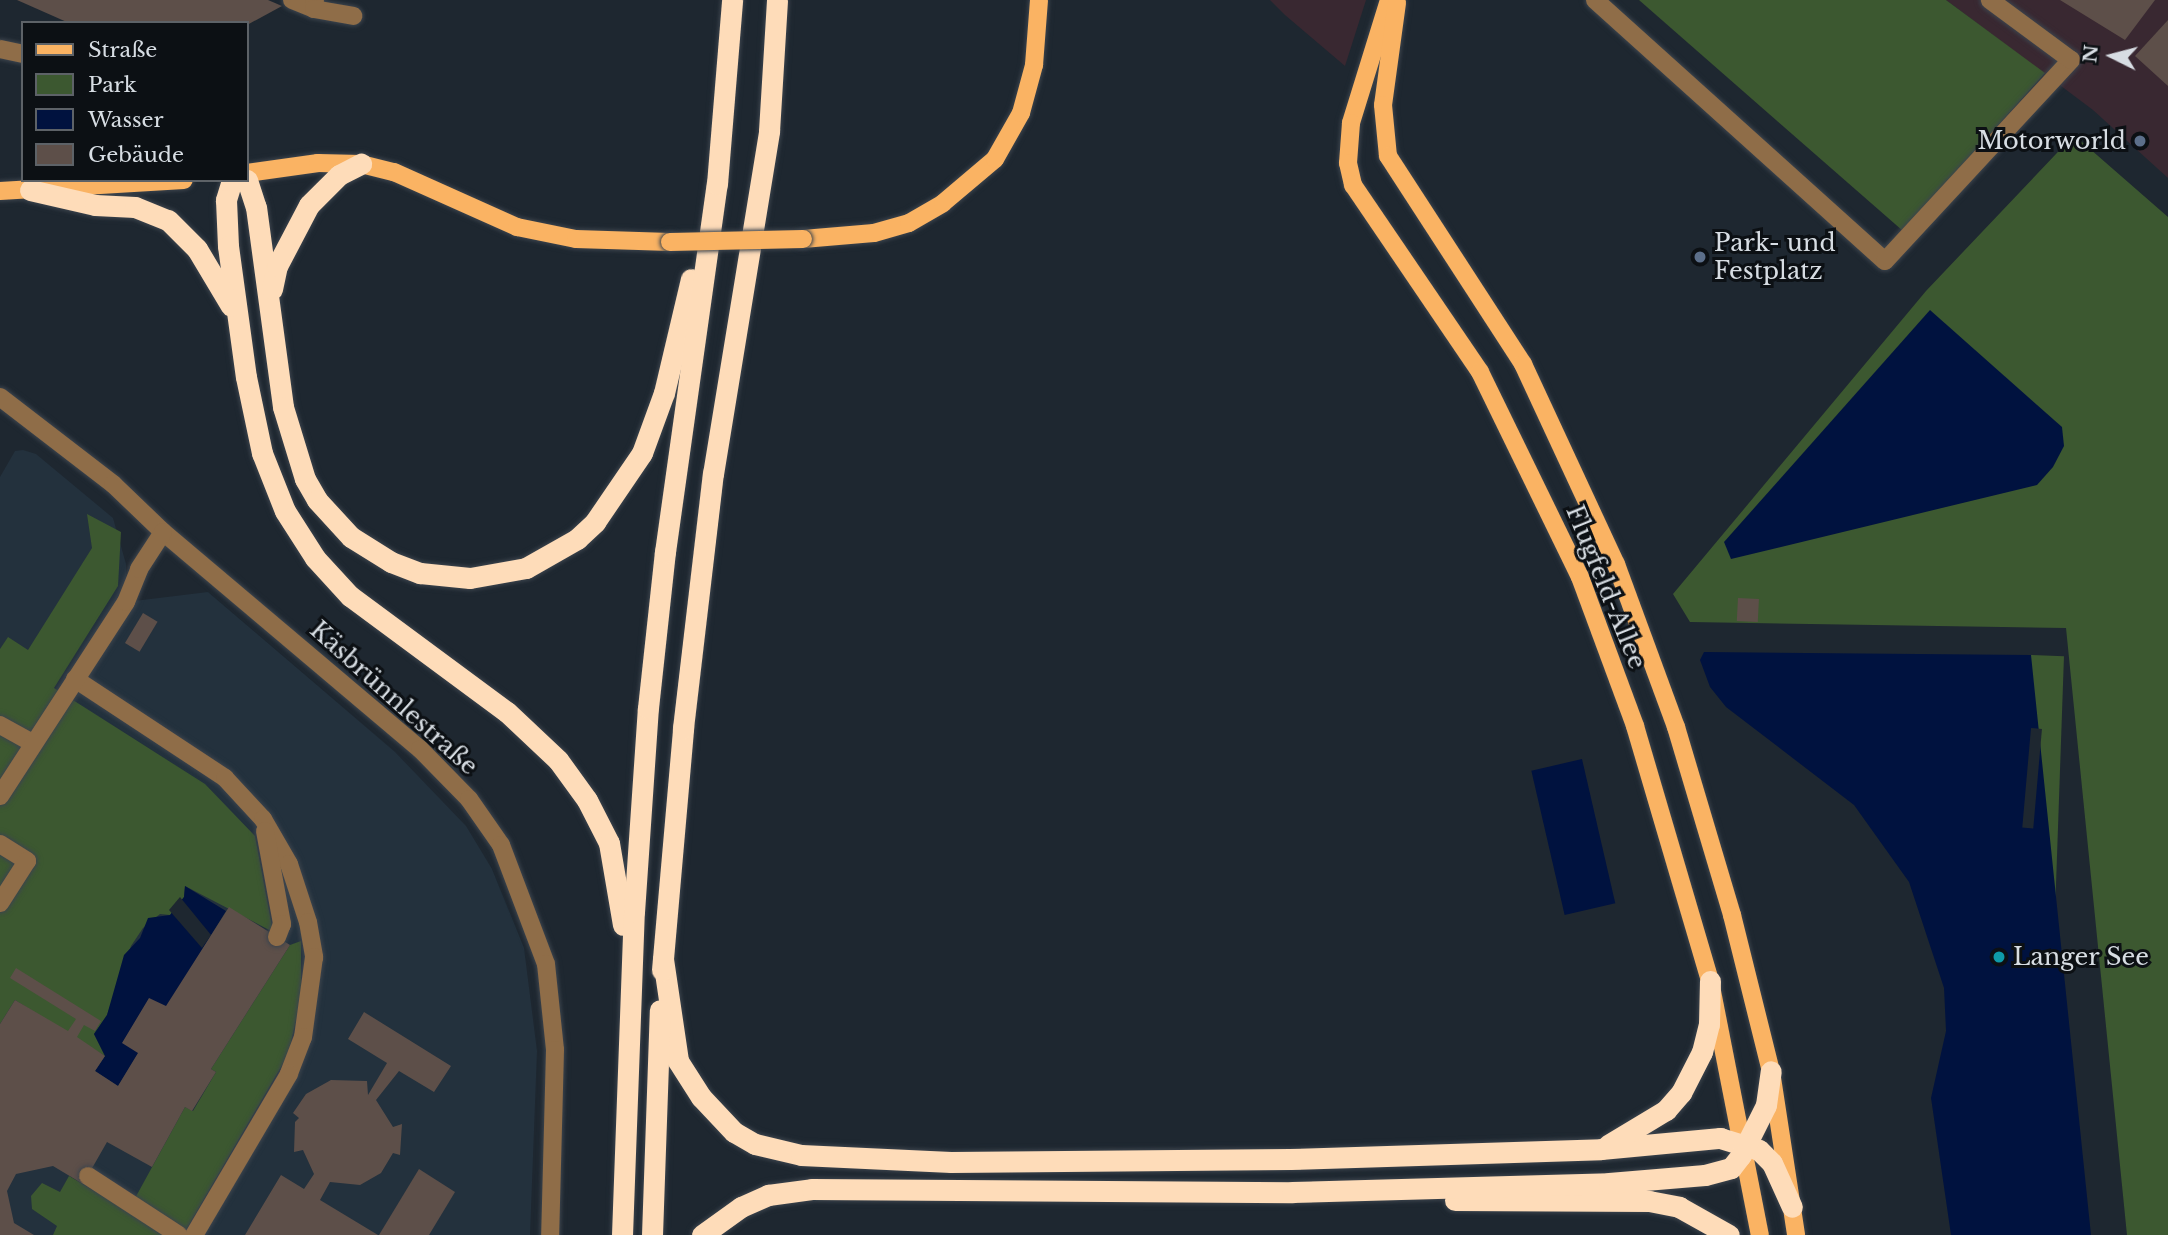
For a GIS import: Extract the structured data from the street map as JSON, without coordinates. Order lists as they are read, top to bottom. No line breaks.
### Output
{"streets":{"main road":["Flugfeld-Allee"],"street":["Käsbrünnlestraße"]},"places":["Motorworld","Park- und Festplatz","Langer See"],"legend":["Straße","Park","Wasser","Gebäude"],"north":"left"}
